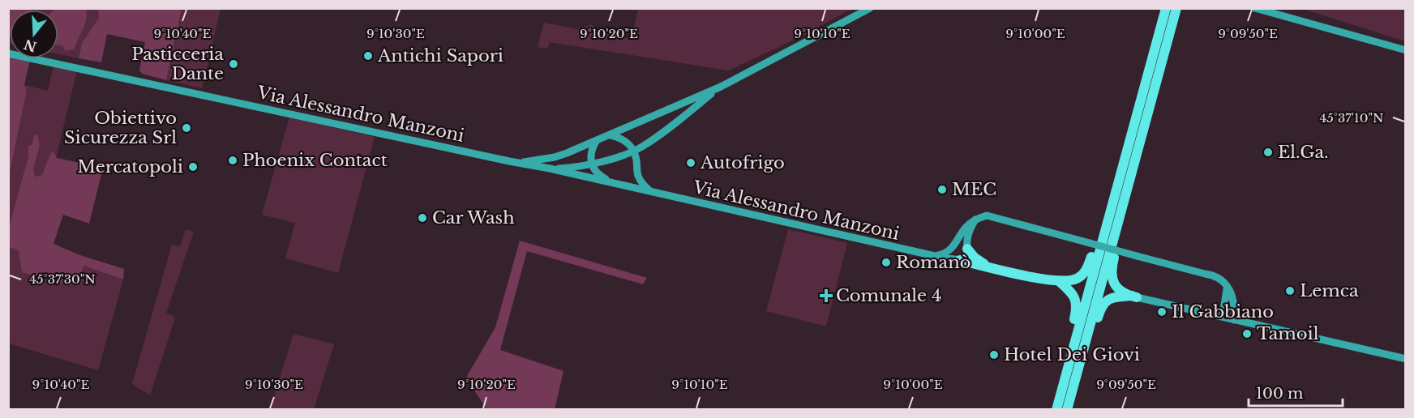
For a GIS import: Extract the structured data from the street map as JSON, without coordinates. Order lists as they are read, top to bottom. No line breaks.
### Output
{"streets":{"main road":["Via Alessandro Manzoni"]},"places":{"other":["Antichi Sapori","Pasticceria Dante","Obiettivo Sicurezza Srl","El.Ga.","Phoenix Contact","Autofrigo","Mercatopoli","MEC","Car Wash","Romanò","Lemca","Il Gabbiano","Tamoil","Hotel Dei Giovi"],"health":["Comunale 4"]},"scale_bar":"100 m","north":"bottom","coordinates":["9°10'40\"E","9°10'30\"E","9°10'20\"E","9°10'10\"E","9°10'00\"E","9°09'50\"E","45°37'10\"N","45°37'30\"N"]}
